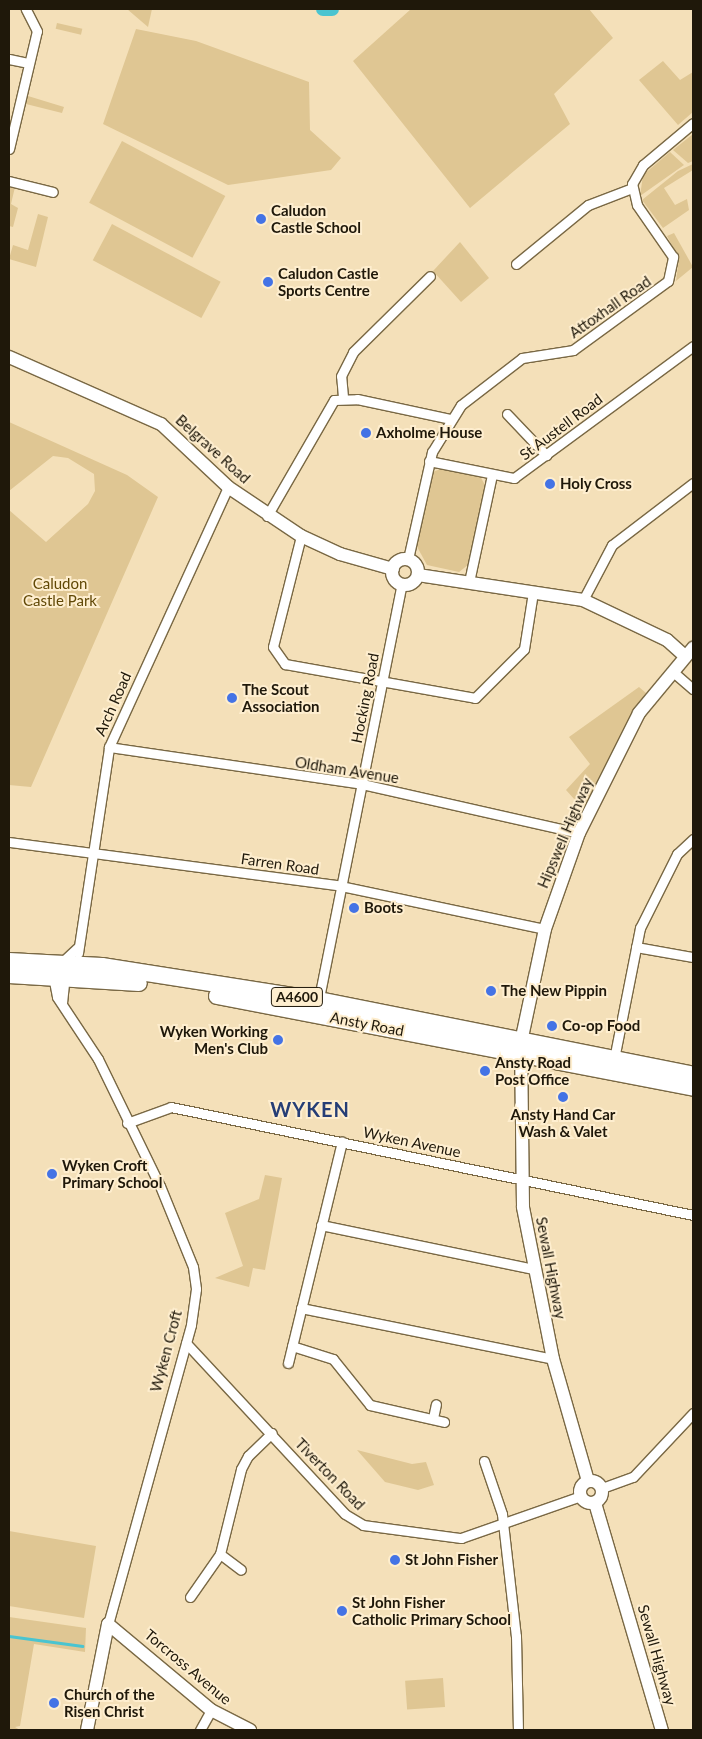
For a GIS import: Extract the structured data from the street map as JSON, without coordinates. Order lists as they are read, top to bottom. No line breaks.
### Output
{"streets":{"highway":["A4600","Ansty Road"],"street":["Attoxhall Road","St Austell Road","Belgrave Road","Hocking Road","Arch Road","Oldham Avenue","Hipswell Highway","Farren Road","Wyken Avenue","Sewall Highway","Wyken Croft","Tiverton Road","Torcross Avenue"]},"crossings":[["Attoxhall Road","St Austell Road"],["Belgrave Road","Arch Road"],["Hocking Road","Oldham Avenue"],["Hocking Road","Farren Road"],["Hocking Road","Ansty Road"],["Arch Road","Oldham Avenue"],["Arch Road","Farren Road"],["Arch Road","Ansty Road"],["Arch Road","Wyken Croft"],["Oldham Avenue","Hipswell Highway"],["Hipswell Highway","Farren Road"],["Hipswell Highway","Ansty Road"],["Hipswell Highway","Sewall Highway"],["Ansty Road","Sewall Highway"],["Ansty Road","Wyken Croft"],["Wyken Avenue","Sewall Highway"],["Wyken Avenue","Wyken Croft"],["Wyken Croft","Tiverton Road"],["Wyken Croft","Torcross Avenue"]],"districts":["WYKEN"],"parks":["Caludon Castle Park"],"places":["Caludon Castle School","Caludon Castle Sports Centre","Axholme House","Holy Cross","The Scout Association","Boots","The New Pippin","Co-op Food","Wyken Working Men's Club","Ansty Road Post Office","Ansty Hand Car Wash & Valet","Wyken Croft Primary School","St John Fisher","St John Fisher Catholic Primary School","Church of the Risen Christ"]}
